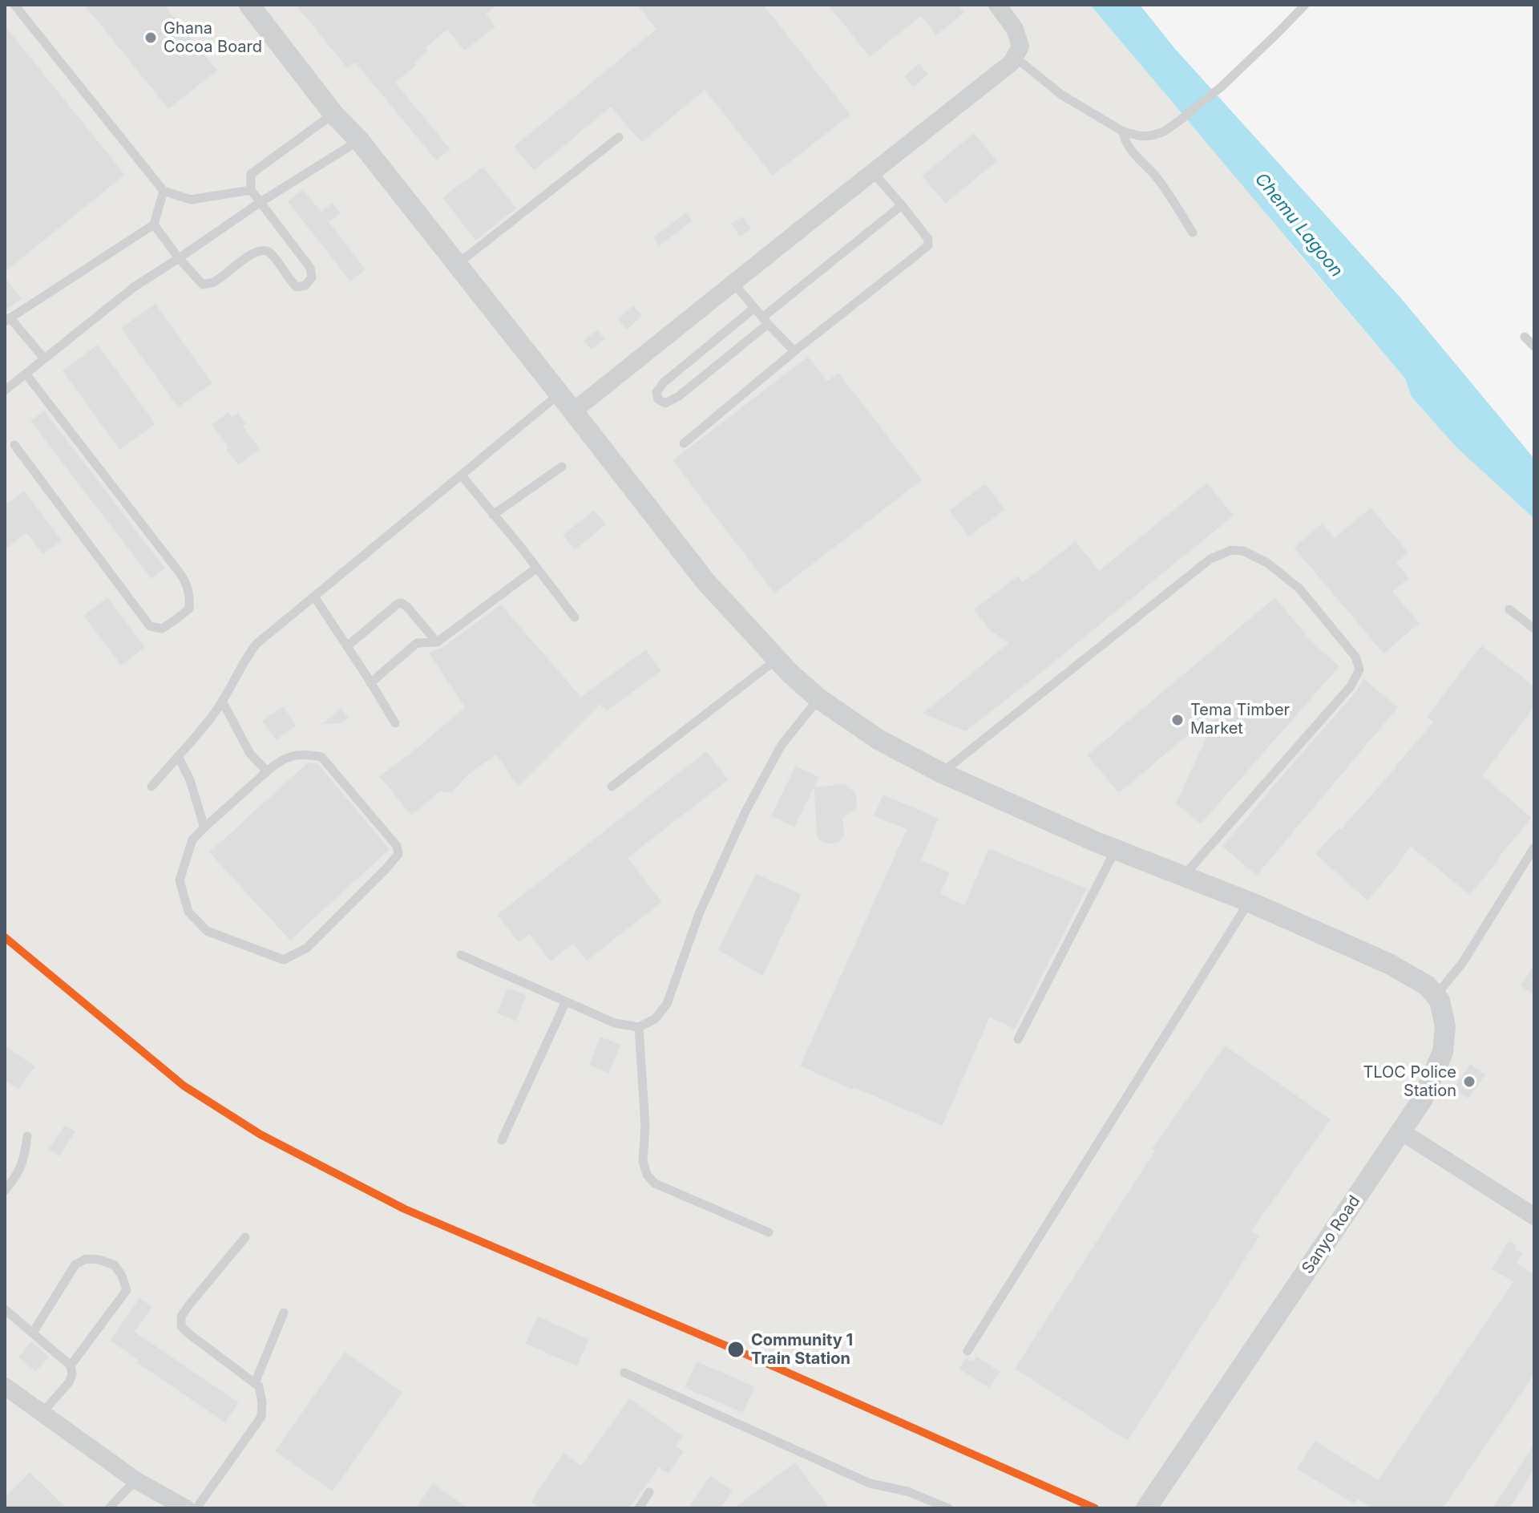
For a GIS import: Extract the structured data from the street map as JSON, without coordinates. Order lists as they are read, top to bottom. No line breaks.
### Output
{"streets":{"street":["Sanyo Road"]},"water":["Chemu Lagoon"],"places":["Ghana Cocoa Board","Tema Timber Market","TLOC Police Station","Community 1 Train Station"]}
